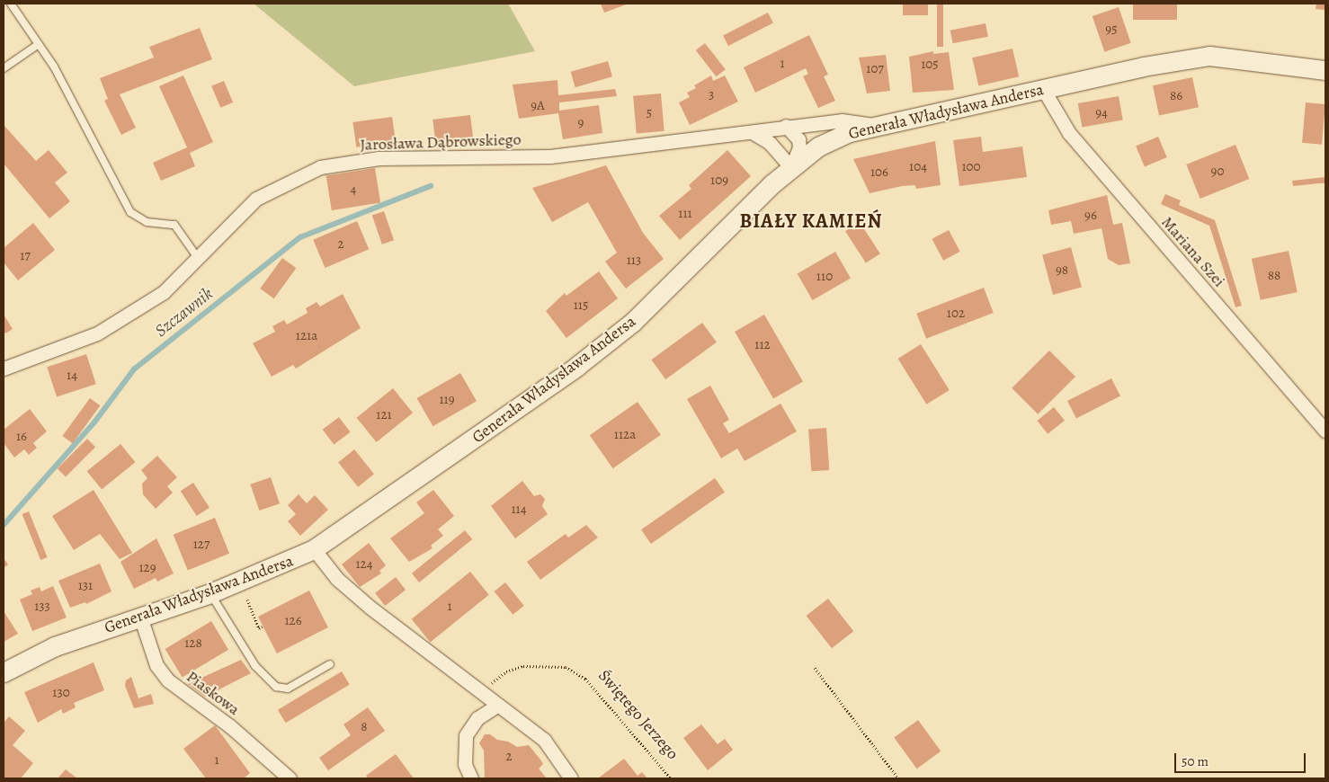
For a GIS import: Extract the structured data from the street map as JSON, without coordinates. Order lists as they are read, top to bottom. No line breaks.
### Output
{"streets":{"street":["Generała Władysława Andersa","Jarosława Dąbrowskiego","Mariana Szei","Piaskowa"],"path":["Świętego Jerzego"]},"crossings":[["Generała Władysława Andersa","Jarosława Dąbrowskiego"],["Generała Władysława Andersa","Mariana Szei"],["Generała Władysława Andersa","Piaskowa"]],"districts":["BIAŁY KAMIEŃ"],"water":["Szczawnik"],"house_numbers":["95","1","105","107","3","86","9A","5","94","9","104","100","90","106","109","4","111","96","2","17","113","98","88","110","115","102","121a","112","14","119","121","112a","16","114","127","124","129","131","133","1","126","128","130","8","2","1"],"scale_bar":"50 m"}
